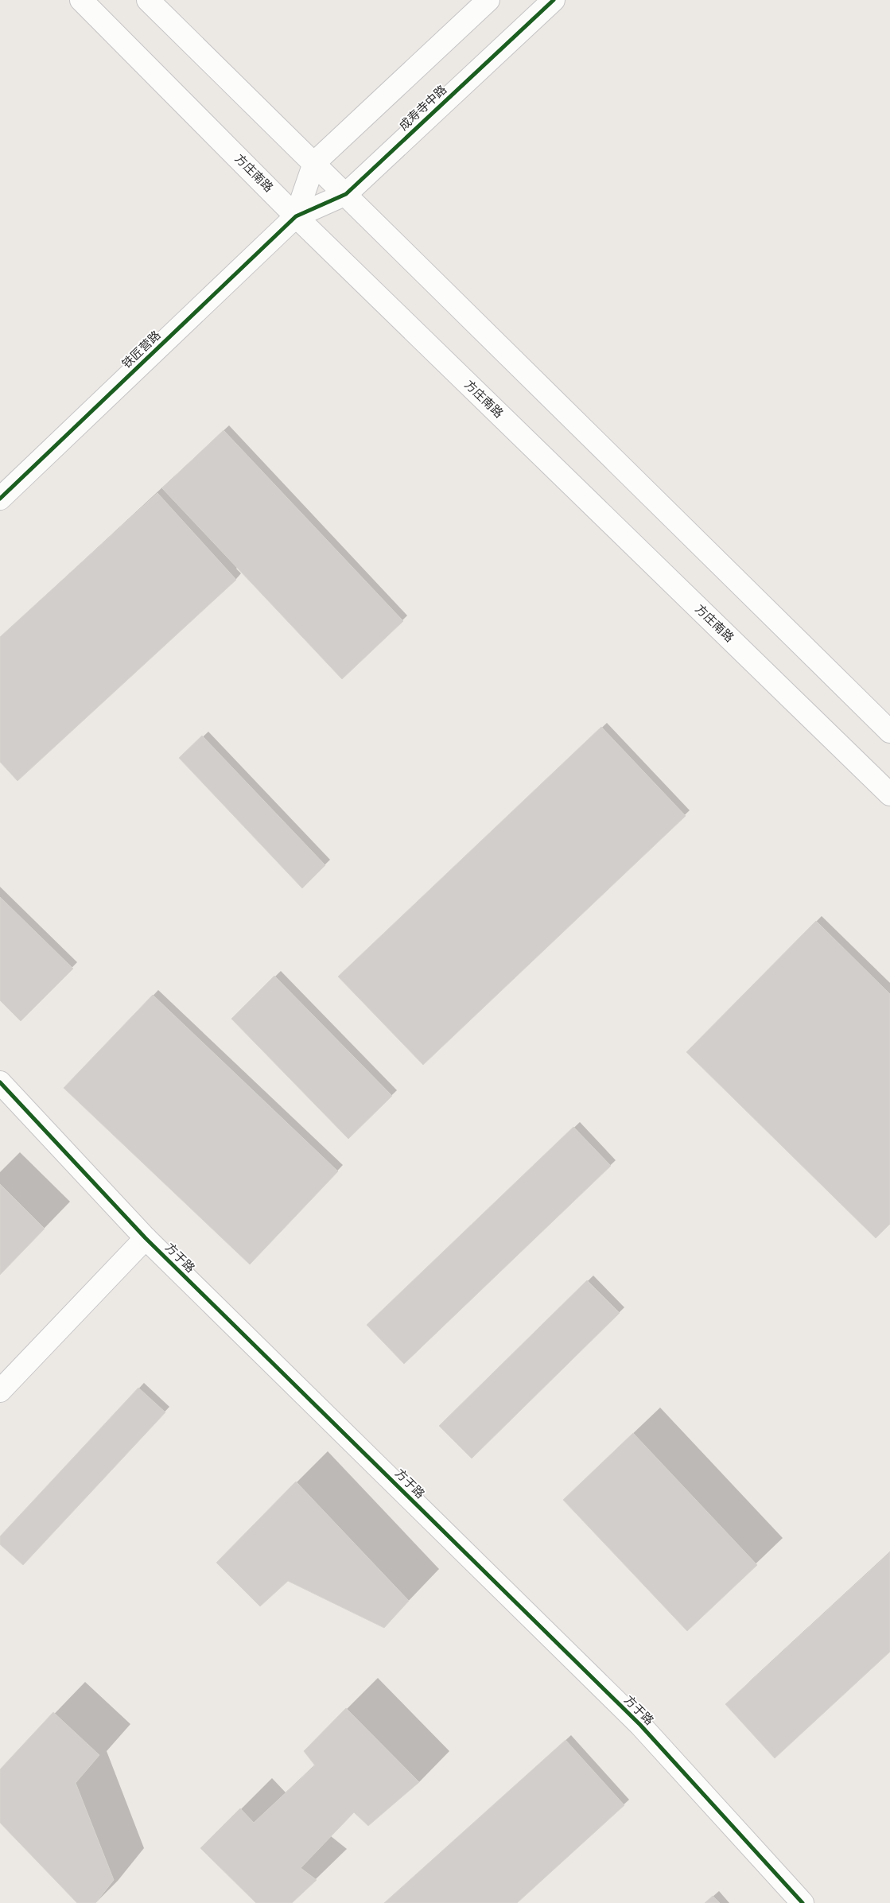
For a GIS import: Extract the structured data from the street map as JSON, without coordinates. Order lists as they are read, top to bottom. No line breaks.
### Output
{"streets":{"street":["成寿寺中路","方庄南路","铁匠营路","方于路"]},"crossings":[["成寿寺中路","方庄南路"],["成寿寺中路","铁匠营路"],["方庄南路","铁匠营路"]]}
